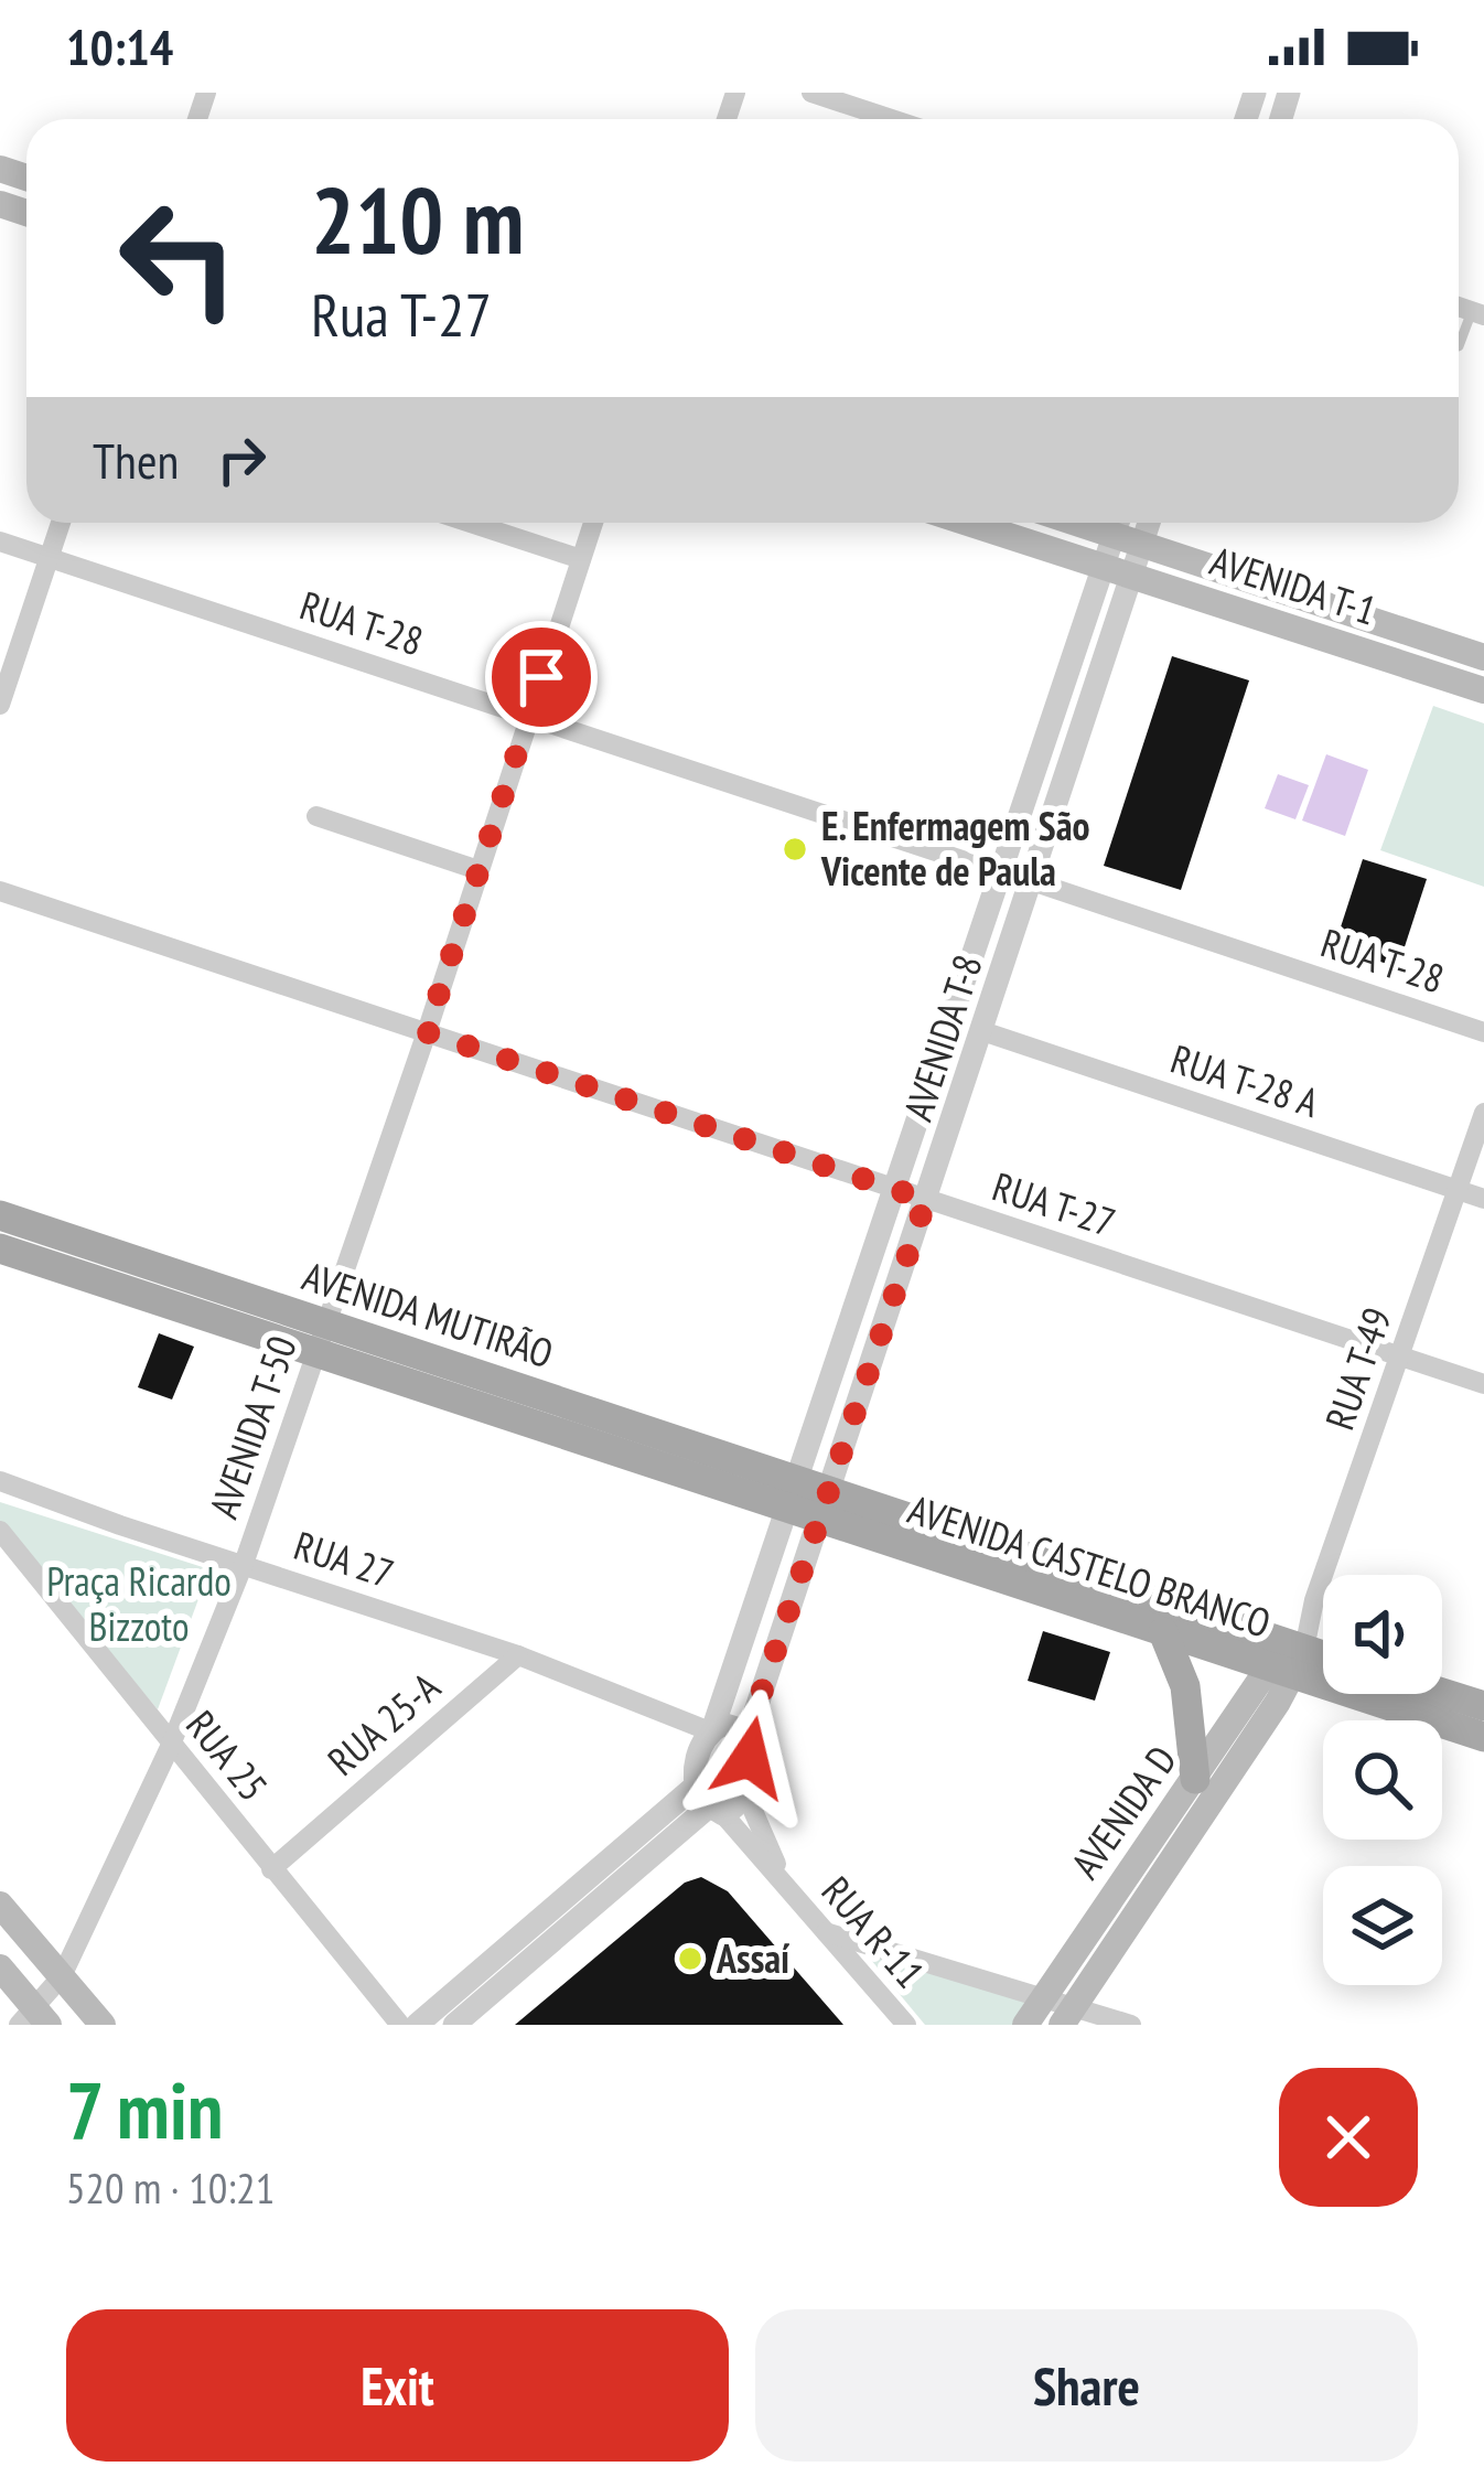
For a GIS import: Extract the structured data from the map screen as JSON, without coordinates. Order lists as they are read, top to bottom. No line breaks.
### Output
{"streets":{"main road":["AVENIDA T-1","AVENIDA MUTIRÃO","AVENIDA CASTELO BRANCO","AVENIDA D"],"street":["RUA T-28","AVENIDA T-8","RUA T-28 A","RUA T-27","RUA T-49","AVENIDA T-50","RUA 27","RUA 25-A","RUA 25","RUA R-11"]},"crossings":[["AVENIDA T-1","AVENIDA T-8"],["RUA T-28","AVENIDA T-8"],["RUA T-28","AVENIDA T-50"],["AVENIDA T-8","RUA T-28 A"],["AVENIDA T-8","RUA T-27"],["AVENIDA T-8","AVENIDA MUTIRÃO"],["AVENIDA T-8","RUA 27"],["AVENIDA T-8","AVENIDA CASTELO BRANCO"],["AVENIDA T-8","AVENIDA D"],["AVENIDA T-8","RUA R-11"],["RUA T-28 A","RUA T-49"],["RUA T-27","RUA T-49"],["RUA T-27","AVENIDA T-50"],["AVENIDA MUTIRÃO","AVENIDA T-50"],["AVENIDA MUTIRÃO","AVENIDA CASTELO BRANCO"],["AVENIDA MUTIRÃO","AVENIDA D"],["AVENIDA MUTIRÃO","RUA R-11"],["RUA T-49","AVENIDA CASTELO BRANCO"],["RUA T-49","AVENIDA D"],["AVENIDA T-50","RUA 27"],["AVENIDA T-50","RUA 25"],["RUA 27","RUA 25-A"],["AVENIDA CASTELO BRANCO","AVENIDA D"],["AVENIDA CASTELO BRANCO","RUA R-11"],["RUA 25-A","RUA 25"],["AVENIDA D","RUA R-11"]],"parks":["Praça Ricardo Bizzoto"],"places":["E. Enfermagem São Vicente de Paula","Assaí"],"page":{"status":"10:14","turn":["210 m","Rua T-27"],"then":"Then","heading":["7 min","520 m · 10:21"],"buttons":["Exit","Share"]}}
